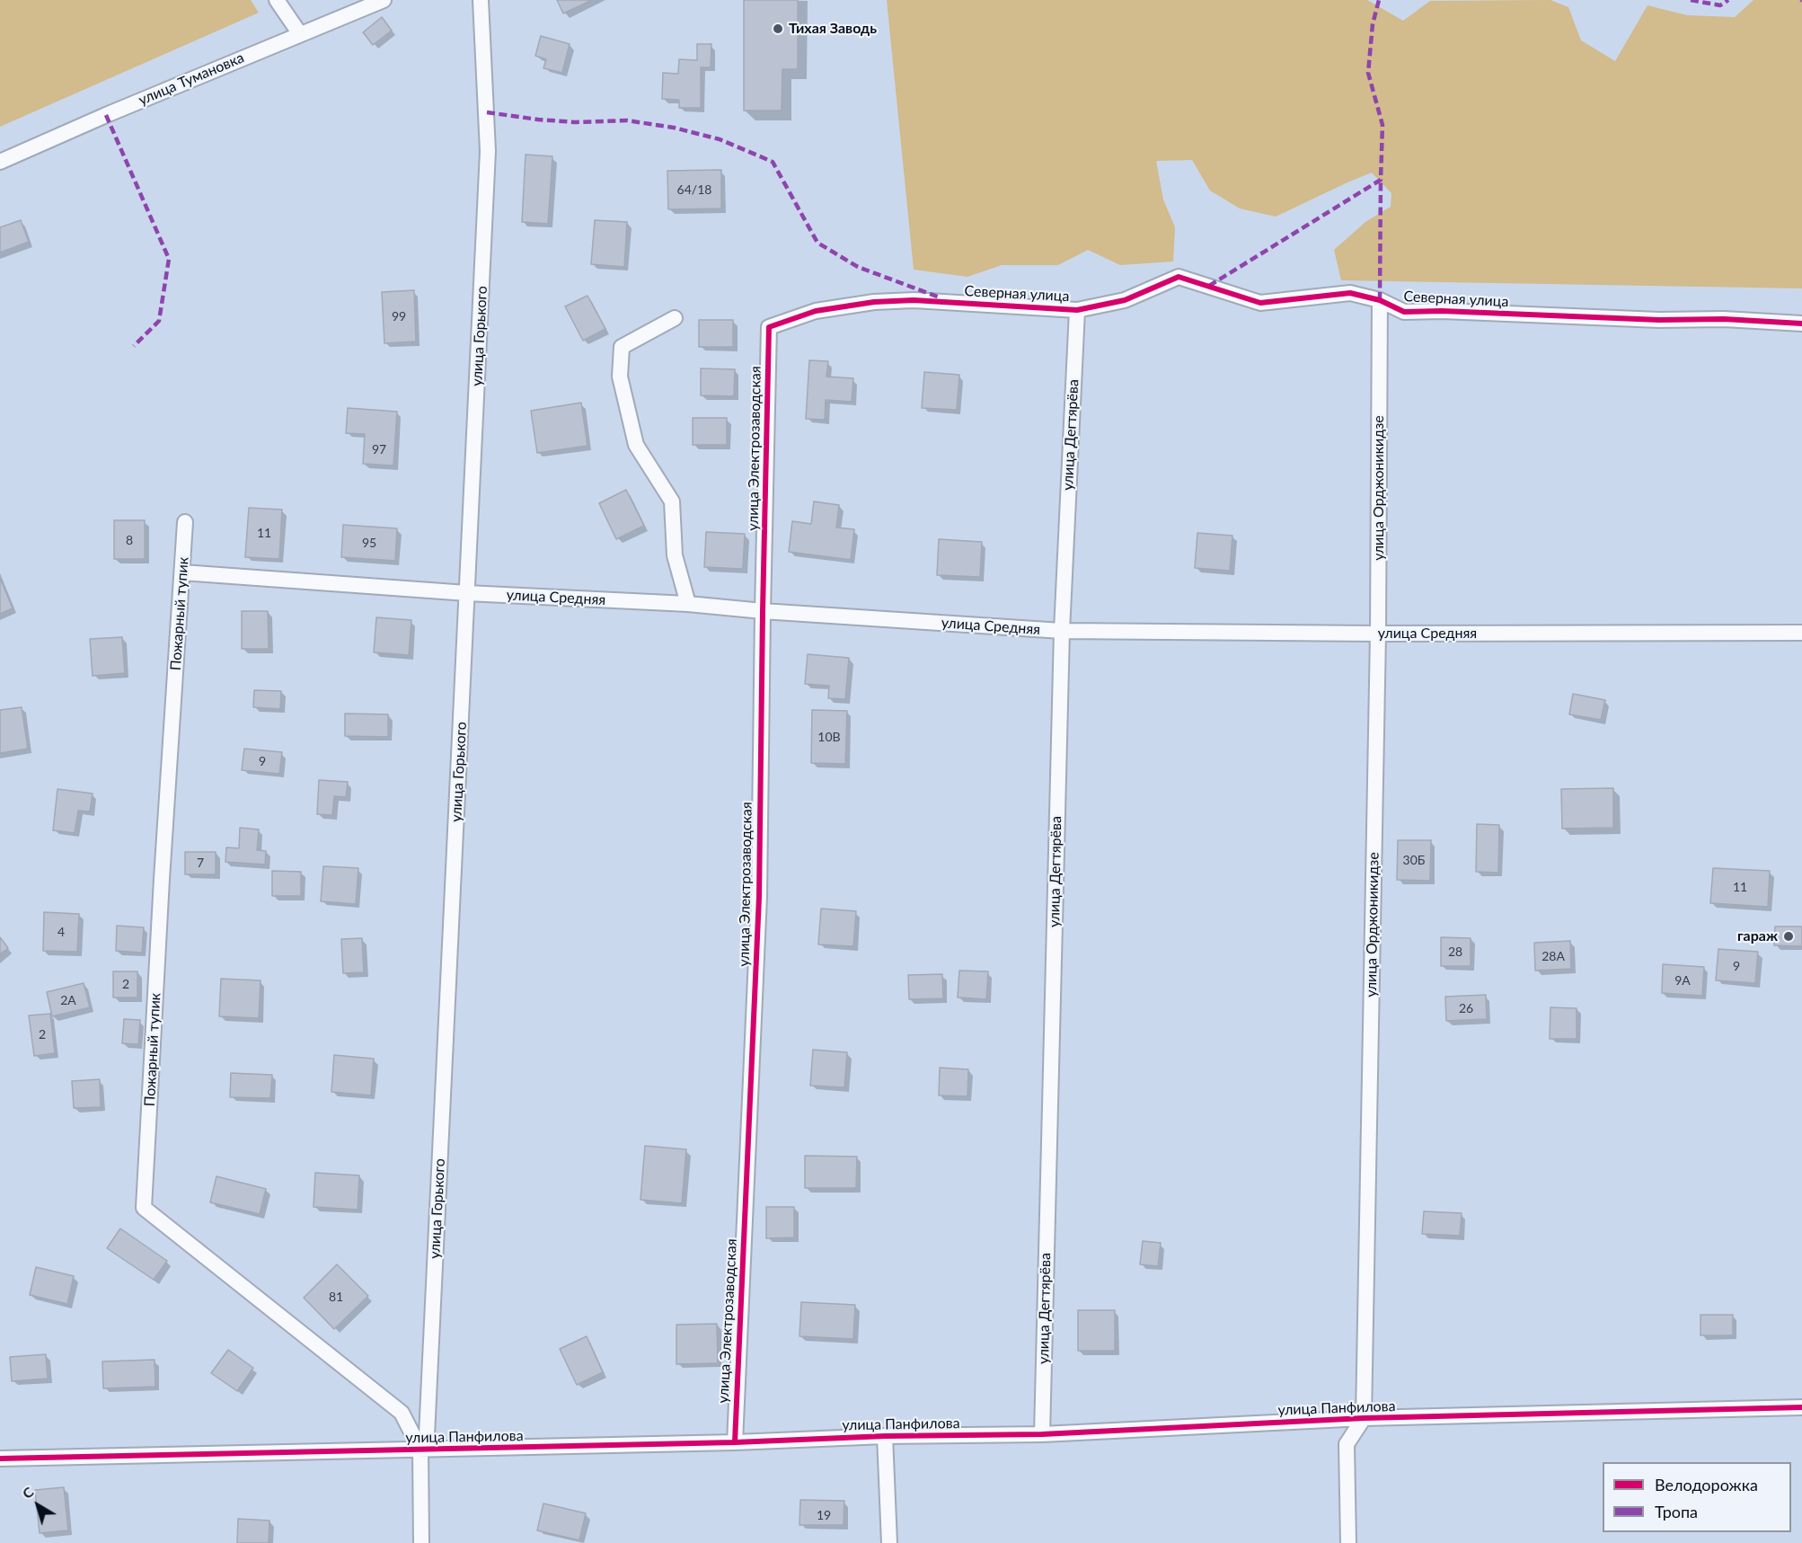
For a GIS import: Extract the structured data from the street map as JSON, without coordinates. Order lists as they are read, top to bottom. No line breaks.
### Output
{"streets":{"street":["улица Тумановка","Северная улица","улица Горького","улица Дегтярёва","улица Электрозаводская","улица Орджоникидзе","улица Средняя","Пожарный тупик","улица Панфилова"]},"crossings":[["Северная улица","улица Дегтярёва"],["Северная улица","улица Электрозаводская"],["Северная улица","улица Орджоникидзе"],["улица Горького","улица Средняя"],["улица Горького","Пожарный тупик"],["улица Горького","улица Панфилова"],["улица Дегтярёва","улица Средняя"],["улица Дегтярёва","улица Панфилова"],["улица Электрозаводская","улица Средняя"],["улица Электрозаводская","улица Панфилова"],["улица Орджоникидзе","улица Средняя"],["улица Орджоникидзе","улица Панфилова"],["улица Средняя","Пожарный тупик"],["Пожарный тупик","улица Панфилова"]],"places":["Тихая Заводь","гараж"],"house_numbers":["64/18","99","97","11","8","95","10В","9","30Б","7","11","4","28","28А","9","9А","2","2А","26","2","81","19"],"legend":["Велодорожка","Тропа"],"north":"top left"}
